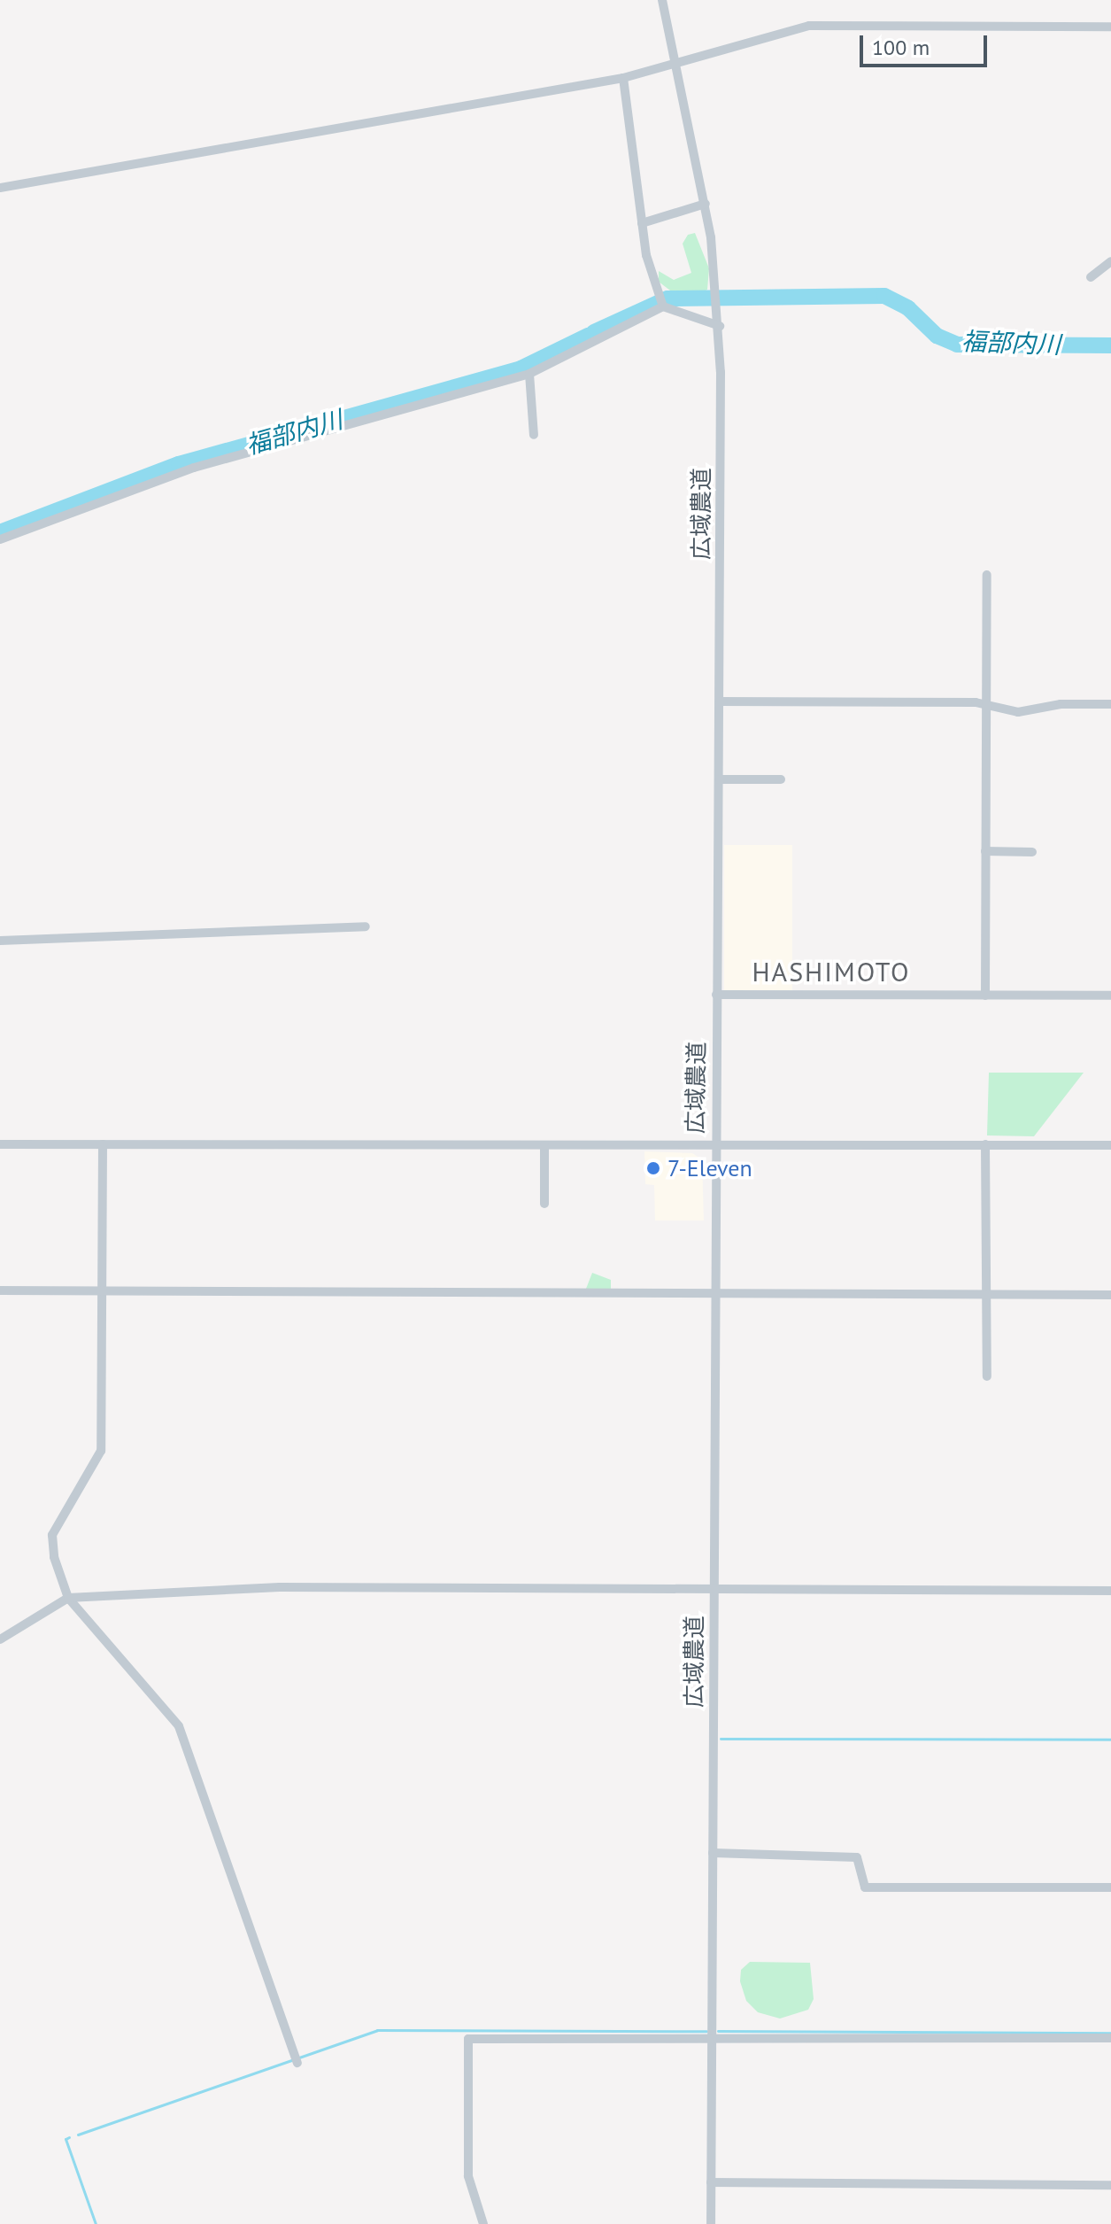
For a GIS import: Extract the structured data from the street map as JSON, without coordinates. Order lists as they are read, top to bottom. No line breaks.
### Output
{"streets":{"street":["広域農道"]},"districts":["HASHIMOTO"],"water":["福部内川"],"places":["7-Eleven"],"scale_bar":"100 m"}
